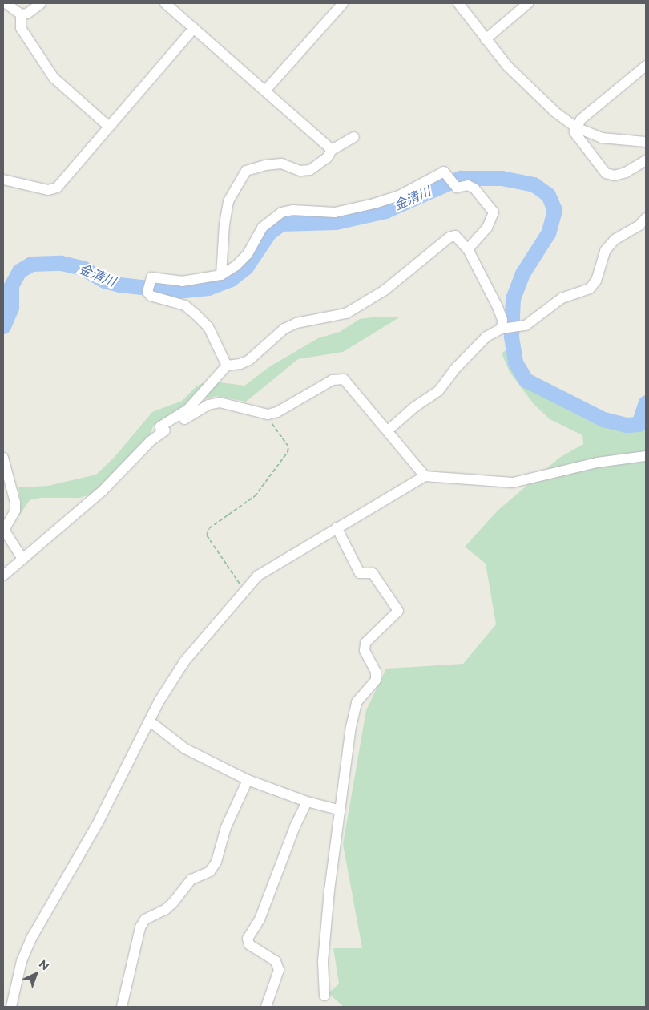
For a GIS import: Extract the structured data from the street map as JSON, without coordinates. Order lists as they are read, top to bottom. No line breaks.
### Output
{"water":["金清川"],"north":"top right"}
